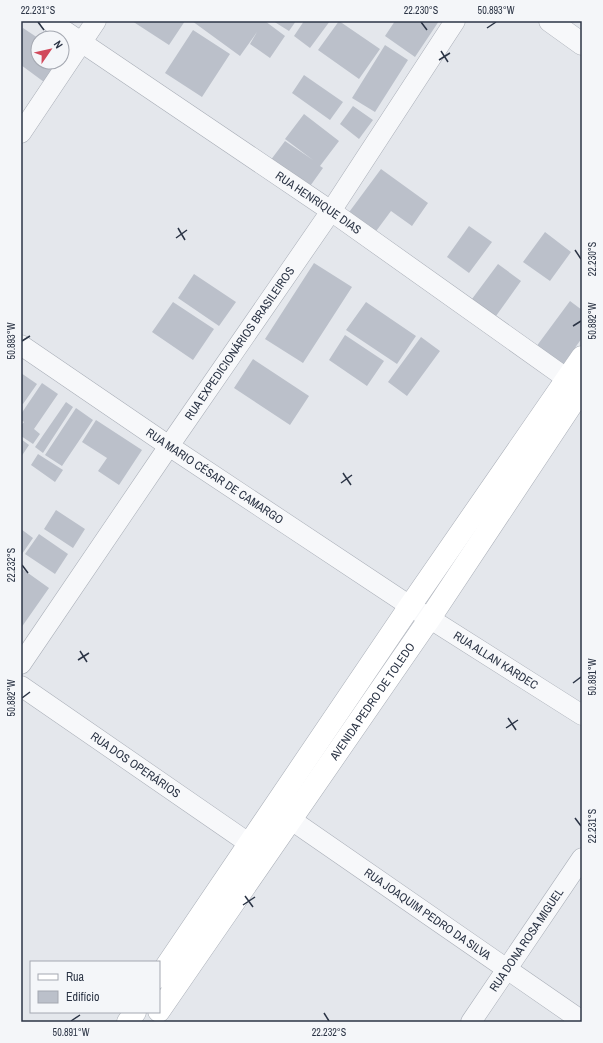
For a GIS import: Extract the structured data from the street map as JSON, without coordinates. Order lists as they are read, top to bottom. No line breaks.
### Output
{"streets":{"main road":["AVENIDA PEDRO DE TOLEDO"],"street":["RUA HENRIQUE DIAS","RUA EXPEDICIONÁRIOS BRASILEIROS","RUA MARIO CÉSAR DE CAMARGO","RUA ALLAN KARDEC","RUA DOS OPERÁRIOS","RUA JOAQUIM PEDRO DA SILVA","RUA DONA ROSA MIGUEL"]},"crossings":[["RUA HENRIQUE DIAS","RUA EXPEDICIONÁRIOS BRASILEIROS"],["RUA HENRIQUE DIAS","AVENIDA PEDRO DE TOLEDO"],["RUA EXPEDICIONÁRIOS BRASILEIROS","RUA MARIO CÉSAR DE CAMARGO"],["RUA MARIO CÉSAR DE CAMARGO","RUA ALLAN KARDEC"],["RUA MARIO CÉSAR DE CAMARGO","AVENIDA PEDRO DE TOLEDO"],["RUA ALLAN KARDEC","AVENIDA PEDRO DE TOLEDO"],["AVENIDA PEDRO DE TOLEDO","RUA DOS OPERÁRIOS"],["AVENIDA PEDRO DE TOLEDO","RUA JOAQUIM PEDRO DA SILVA"],["RUA JOAQUIM PEDRO DA SILVA","RUA DONA ROSA MIGUEL"]],"legend":["Rua","Edifício"],"north":"top right","coordinates":["22.231°S","22.230°S","50.893°W","50.892°W","22.232°S","50.891°W"]}
